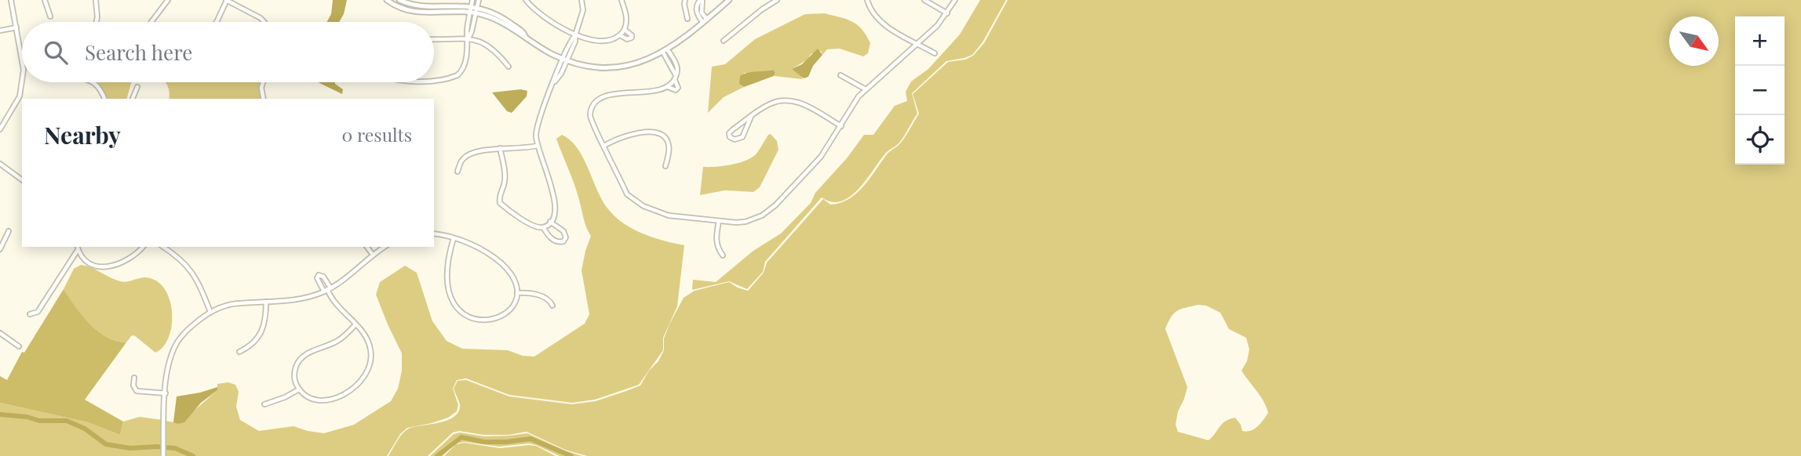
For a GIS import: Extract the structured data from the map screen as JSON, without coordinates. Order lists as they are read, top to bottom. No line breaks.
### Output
{"north":"bottom right","page":{"map_buttons":["+","−"],"search":"Search here","heading":["Nearby","0 results"]}}
